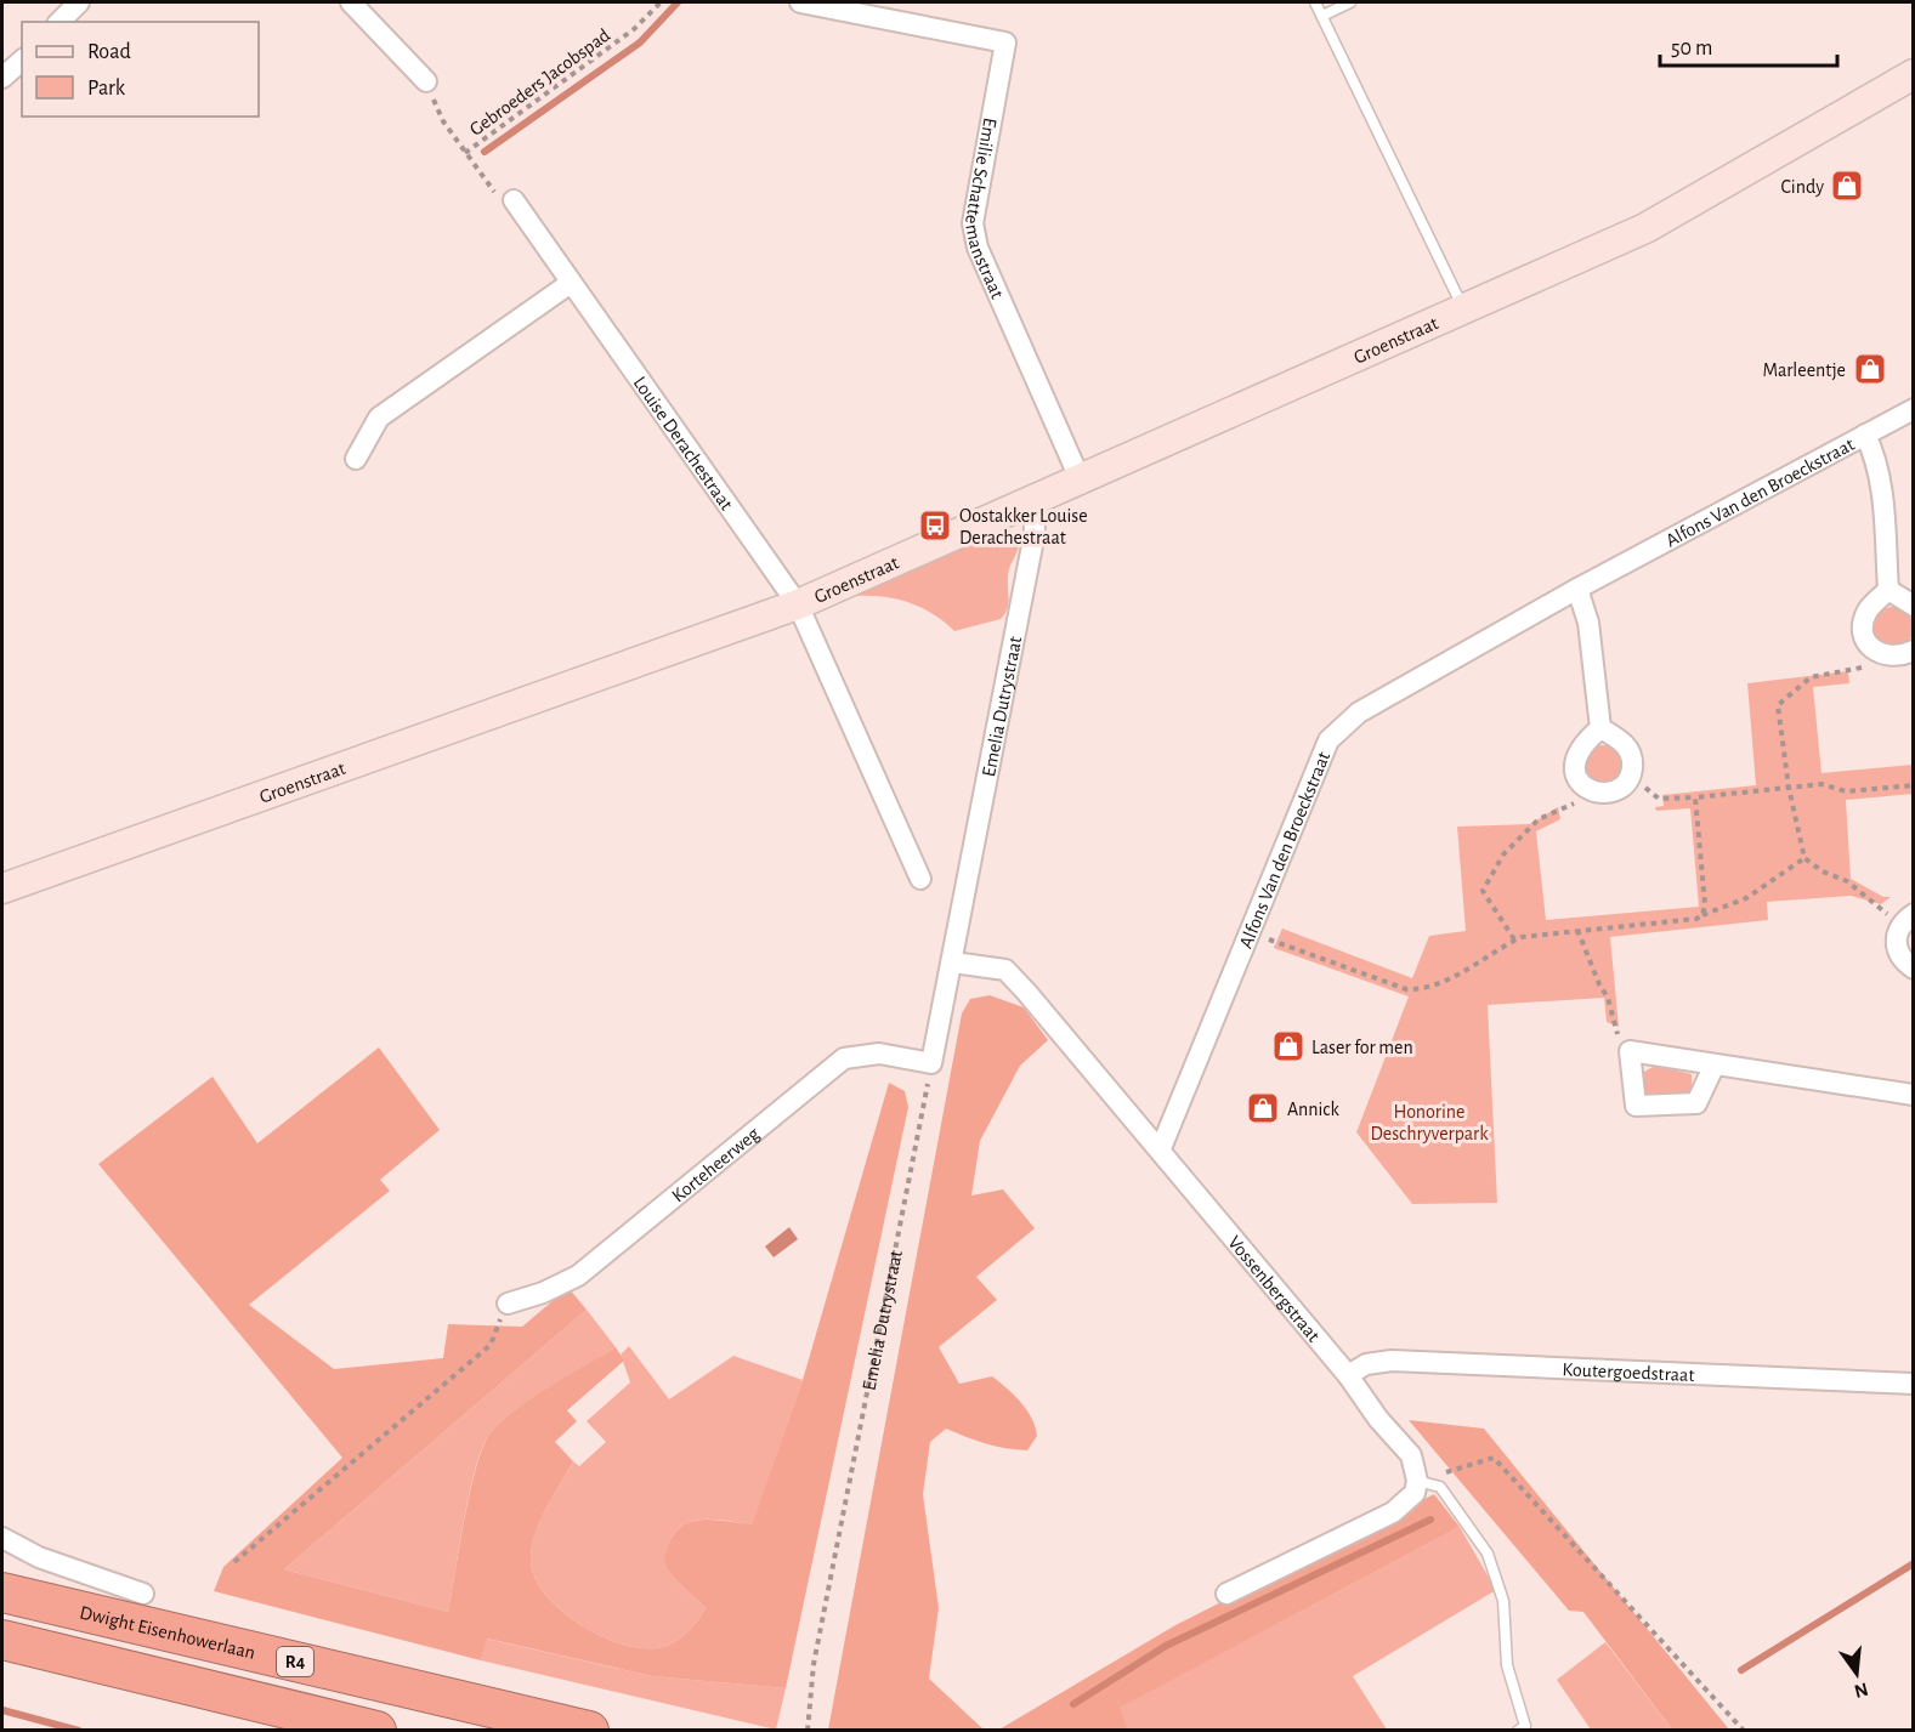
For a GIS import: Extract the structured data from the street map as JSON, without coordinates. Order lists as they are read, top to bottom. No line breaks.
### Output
{"streets":{"highway":["Dwight Eisenhowerlaan","R4"],"street":["Emilie Schattemanstraat","Groenstraat","Louise Derachestraat","Alfons Van den Broeckstraat","Emelia Dutrystraat","Korteheerweg","Vossenbergstraat","Koutergoedstraat"],"path":["Gebroeders Jacobspad"]},"crossings":[["Gebroeders Jacobspad","Louise Derachestraat"],["Emilie Schattemanstraat","Groenstraat"],["Groenstraat","Louise Derachestraat"],["Groenstraat","Emelia Dutrystraat"],["Alfons Van den Broeckstraat","Vossenbergstraat"],["Emelia Dutrystraat","Korteheerweg"],["Emelia Dutrystraat","Vossenbergstraat"],["Vossenbergstraat","Koutergoedstraat"]],"parks":["Honorine Deschryverpark"],"places":{"shop":["Cindy","Marleentje","Laser for men","Annick"],"bus stop":["Oostakker Louise Derachestraat"]},"legend":["Road","Park"],"scale_bar":"50 m","north":"bottom"}
